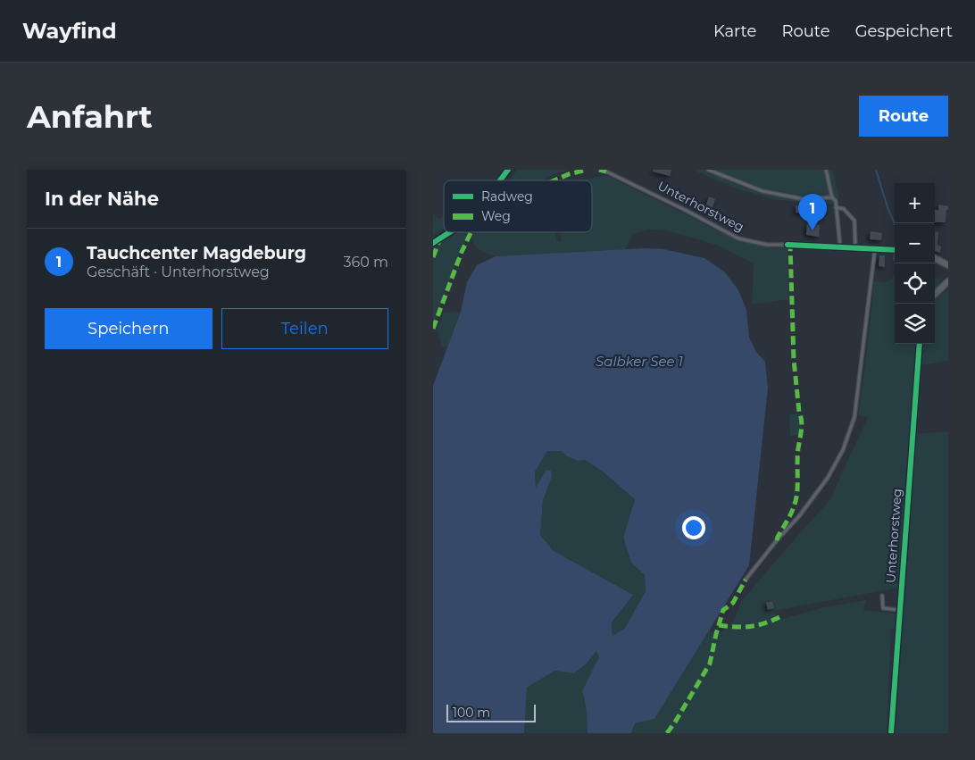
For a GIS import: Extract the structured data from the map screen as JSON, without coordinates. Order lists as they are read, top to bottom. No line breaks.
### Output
{"streets":{"street":["Unterhorstweg"]},"water":["Salbker See 1"],"legend":["Radweg","Weg"],"scale_bar":"100 m","page":{"header":"Wayfind","nav":["Karte","Route","Gespeichert"],"buttons":["Route",["Speichern","Teilen"]],"title":"Anfahrt","heading":"In der Nähe","map_buttons":["+","−"],"pins":"1","list":[{"mark":"1","name":"Tauchcenter Magdeburg","note":"Geschäft · Unterhorstweg","value":"360 m"}],"scale":"100 m"}}
